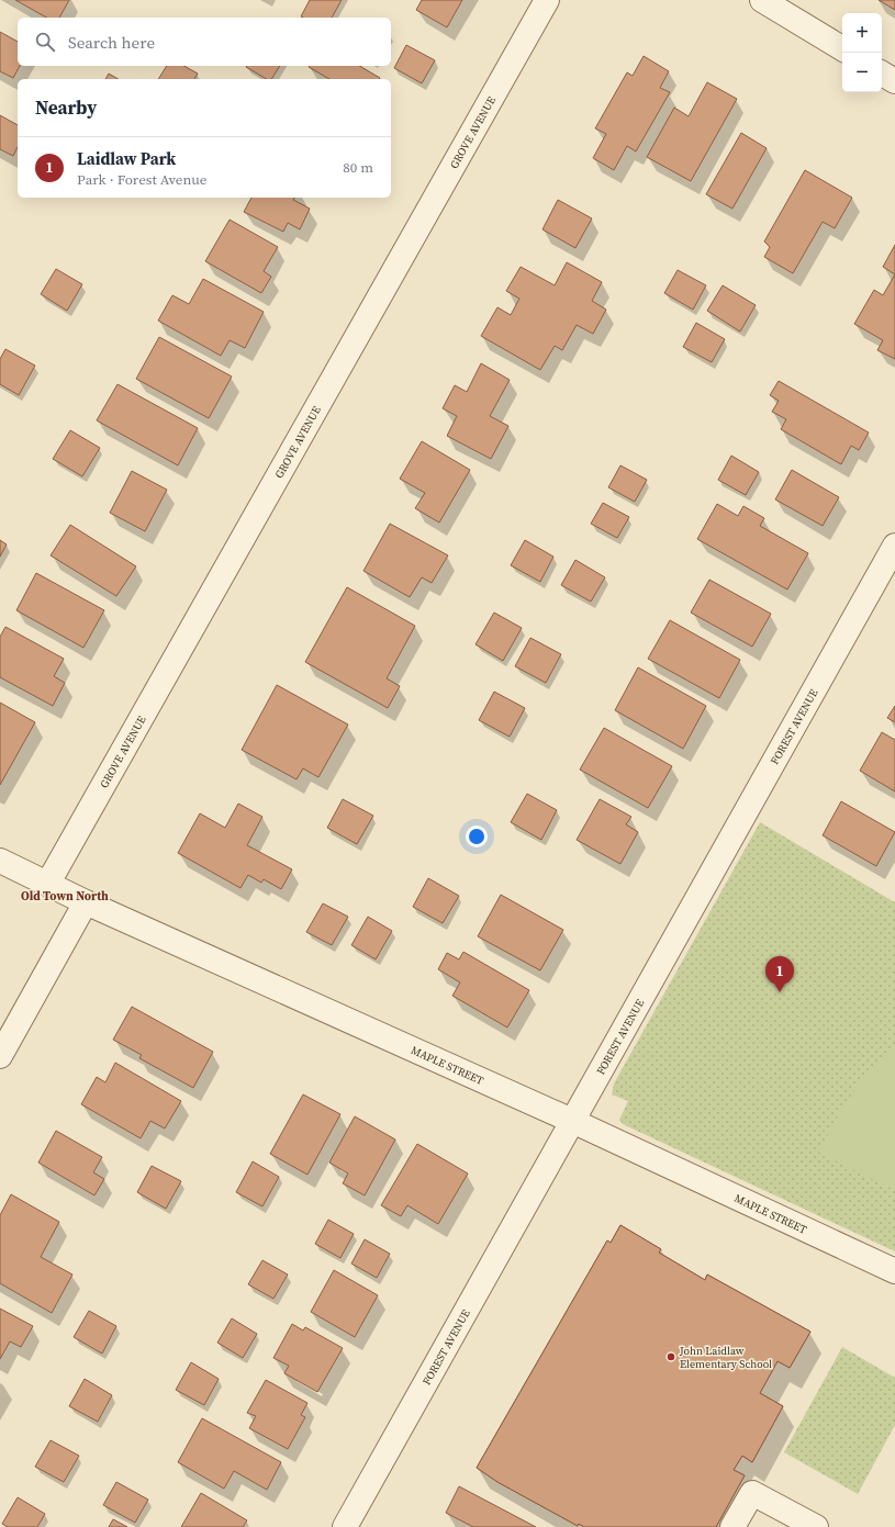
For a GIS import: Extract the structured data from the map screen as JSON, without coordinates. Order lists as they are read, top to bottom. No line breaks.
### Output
{"streets":{"street":["GROVE AVENUE","FOREST AVENUE","MAPLE STREET"]},"crossings":[["GROVE AVENUE","MAPLE STREET"],["FOREST AVENUE","MAPLE STREET"]],"districts":["Old Town North"],"places":["John Laidlaw Elementary School"],"page":{"map_buttons":["+","−"],"search":"Search here","heading":"Nearby","list":[{"mark":"1","name":"Laidlaw Park","note":"Park · Forest Avenue","value":"80 m"}],"pins":"1"}}
